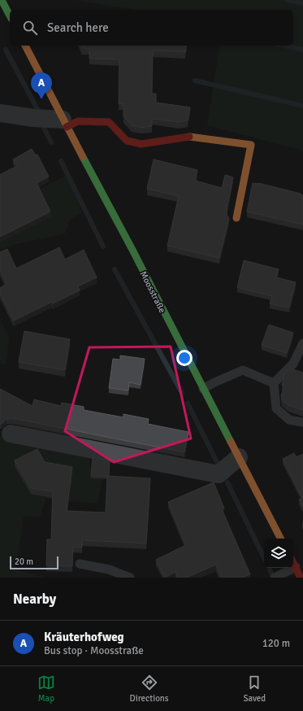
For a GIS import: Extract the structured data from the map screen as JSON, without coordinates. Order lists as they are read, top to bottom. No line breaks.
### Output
{"streets":{"street":["Moosstraße"]},"scale_bar":"20 m","page":{"search":"Search here","pins":"A","scale":"20 m","heading":"Nearby","list":[{"mark":"A","name":"Kräuterhofweg","note":"Bus stop · Moosstraße","value":"120 m"}],"nav":["Map","Directions","Saved"]}}
